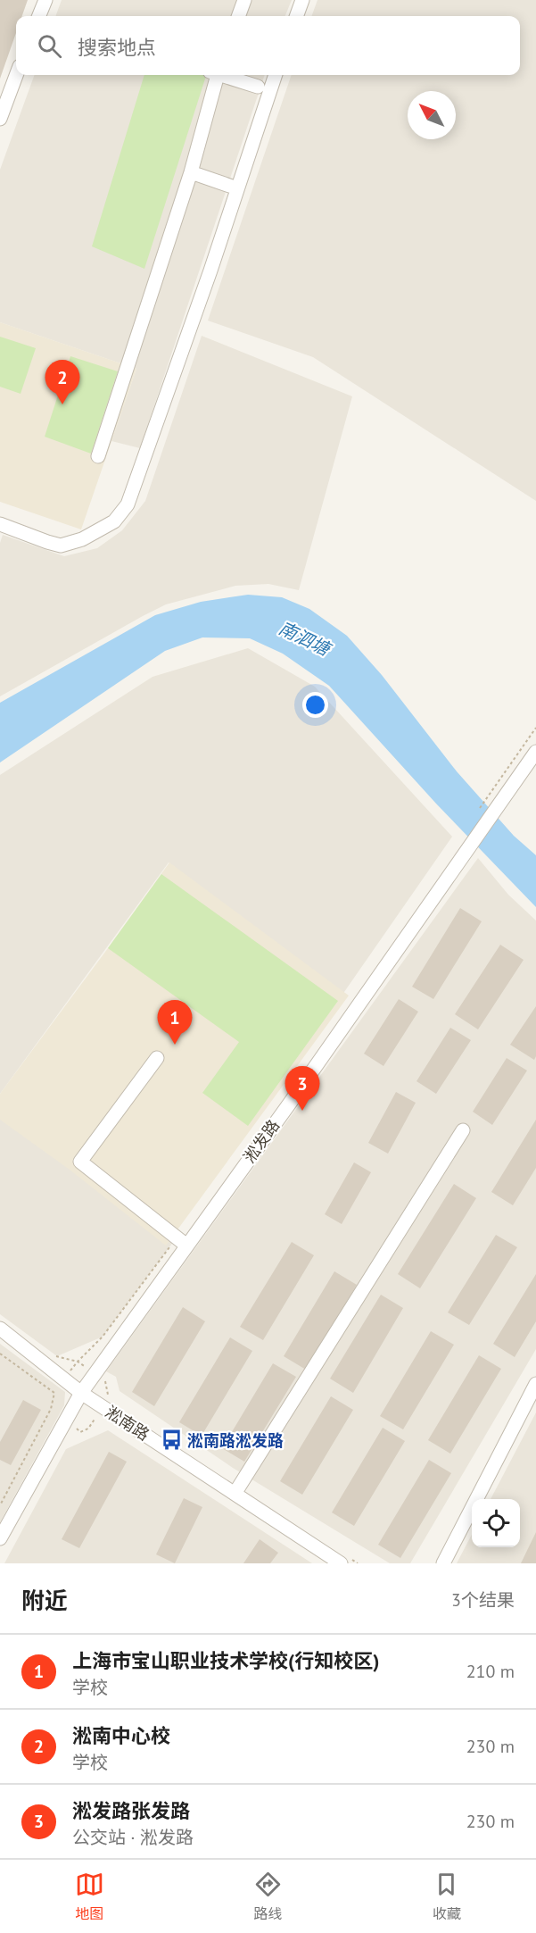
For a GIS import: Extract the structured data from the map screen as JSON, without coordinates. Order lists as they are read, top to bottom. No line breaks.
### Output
{"streets":{"street":["淞发路","淞南路"]},"crossings":[["淞发路","淞南路"]],"water":["南泗塘"],"places":{"bus stop":["淞南路淞发路"]},"north":"top left","page":{"search":"搜索地点","pins":["2","1","3"],"heading":["附近","3个结果"],"list":[{"mark":"1","name":"上海市宝山职业技术学校(行知校区)","note":"学校","value":"210 m"},{"mark":"2","name":"淞南中心校","note":"学校","value":"230 m"},{"mark":"3","name":"淞发路张发路","note":"公交站 · 淞发路","value":"230 m"}],"nav":["地图","路线","收藏"]}}
